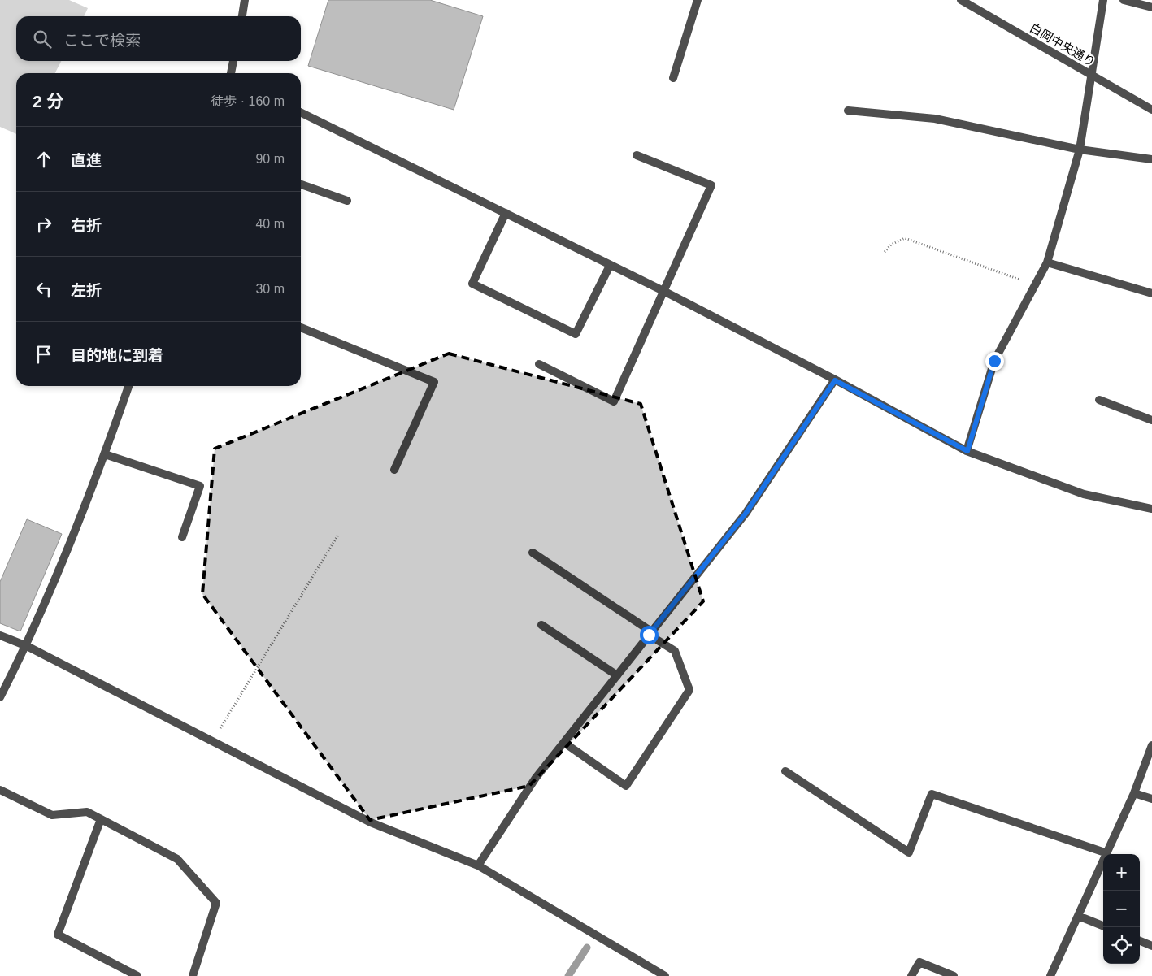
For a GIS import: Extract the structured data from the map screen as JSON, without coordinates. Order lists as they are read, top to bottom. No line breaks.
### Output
{"streets":{"street":["白岡中央通り"]},"page":{"search":"ここで検索","heading":["2 分","徒歩 · 160 m"],"list":[["直進","90 m"],["右折","40 m"],["左折","30 m"],"目的地に到着"],"map_buttons":["+","−"]}}
